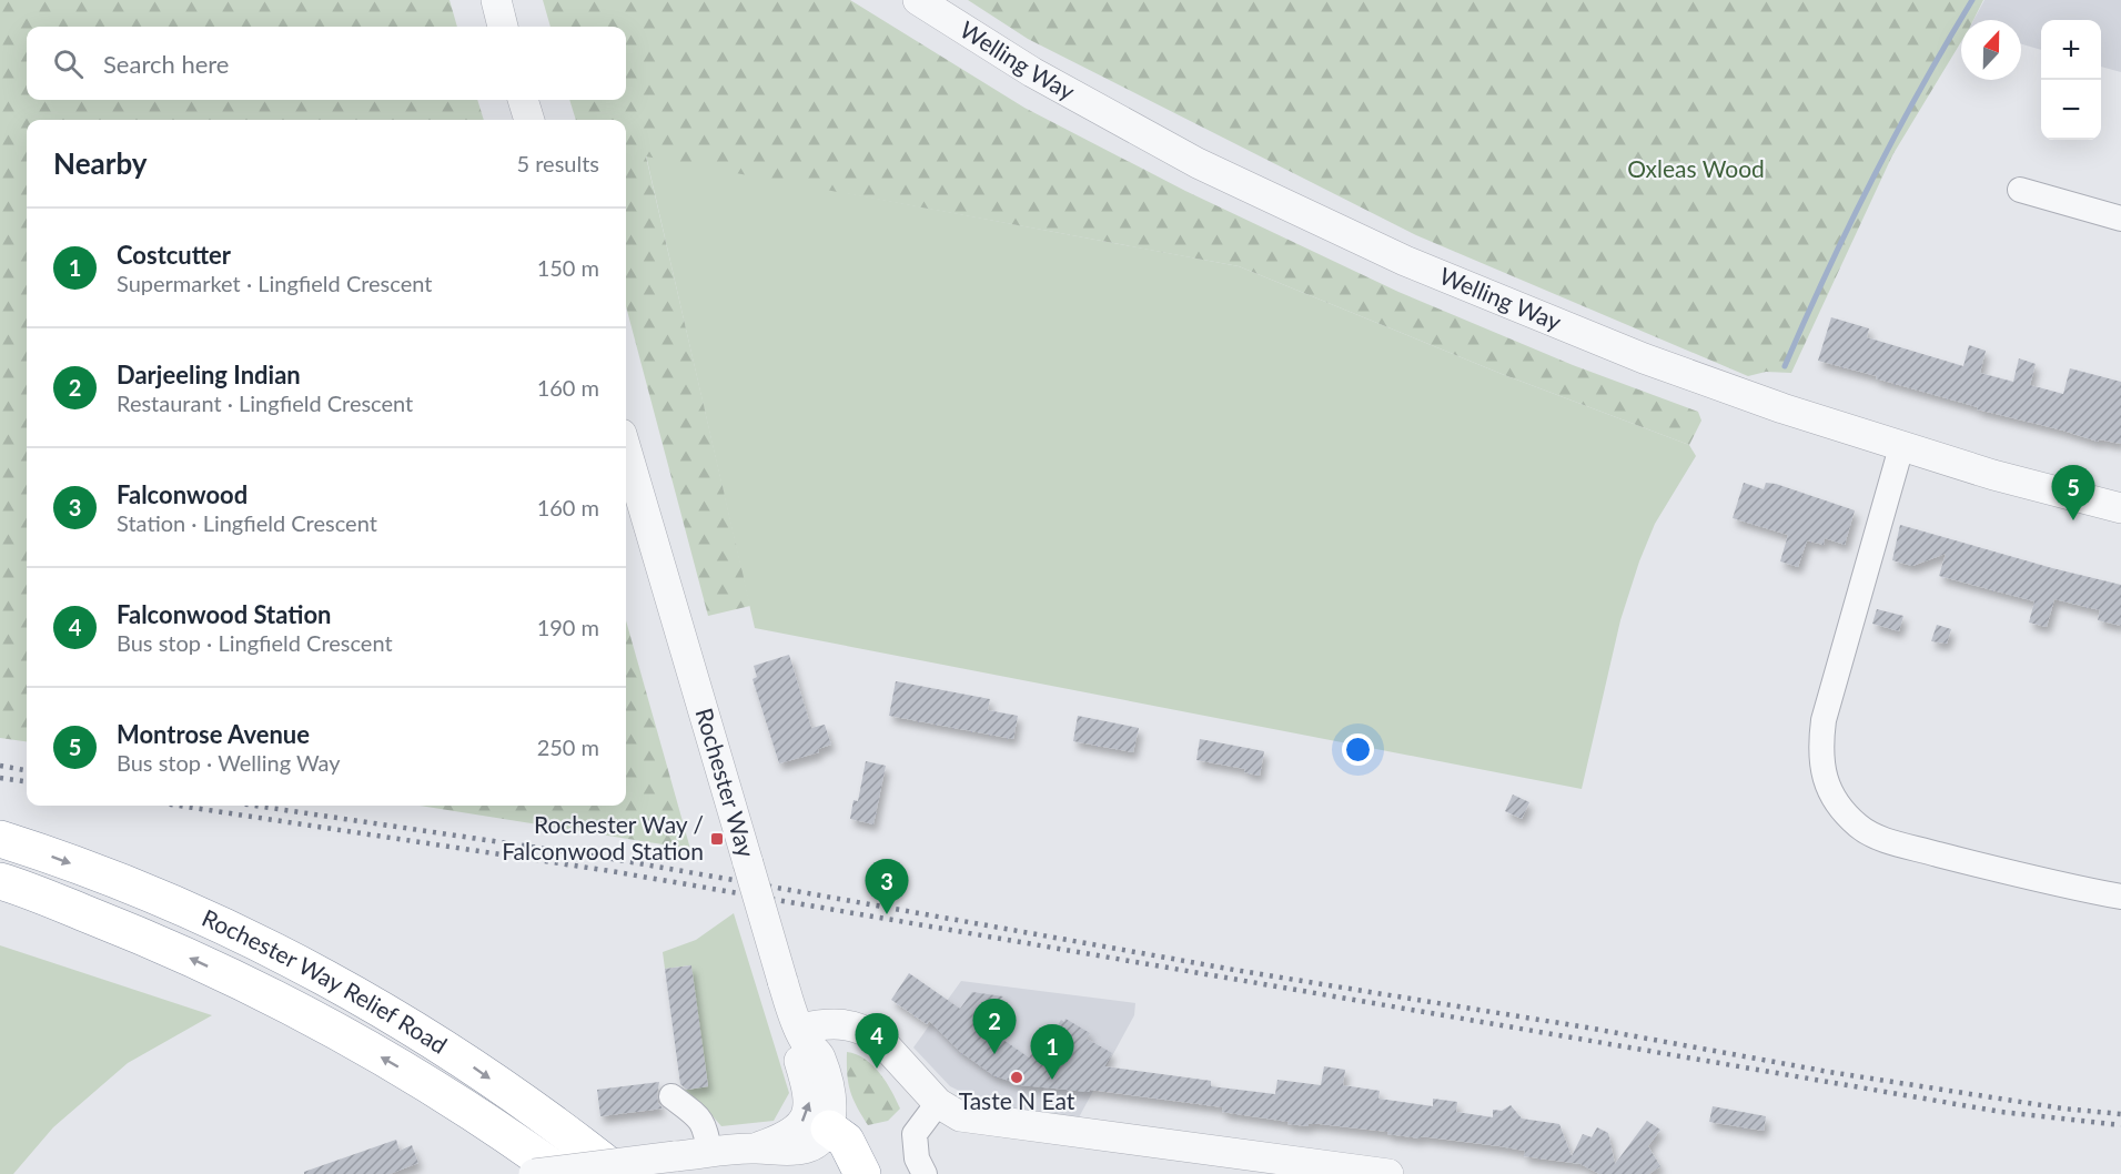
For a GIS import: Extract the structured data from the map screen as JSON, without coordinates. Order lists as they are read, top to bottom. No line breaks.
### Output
{"streets":{"highway":["Rochester Way Relief Road"],"street":["Welling Way","Rochester Way"]},"parks":["Oxleas Wood"],"places":{"transit":["Rochester Way / Falconwood Station"],"other":["Taste N Eat"]},"north":"top","page":{"map_buttons":["+","−"],"search":"Search here","heading":["Nearby","5 results"],"list":[{"mark":"1","name":"Costcutter","note":"Supermarket · Lingfield Crescent","value":"150 m"},{"mark":"2","name":"Darjeeling Indian","note":"Restaurant · Lingfield Crescent","value":"160 m"},{"mark":"3","name":"Falconwood","note":"Station · Lingfield Crescent","value":"160 m"},{"mark":"4","name":"Falconwood Station","note":"Bus stop · Lingfield Crescent","value":"190 m"},{"mark":"5","name":"Montrose Avenue","note":"Bus stop · Welling Way","value":"250 m"}],"pins":["5","3","2","4","1"]}}
